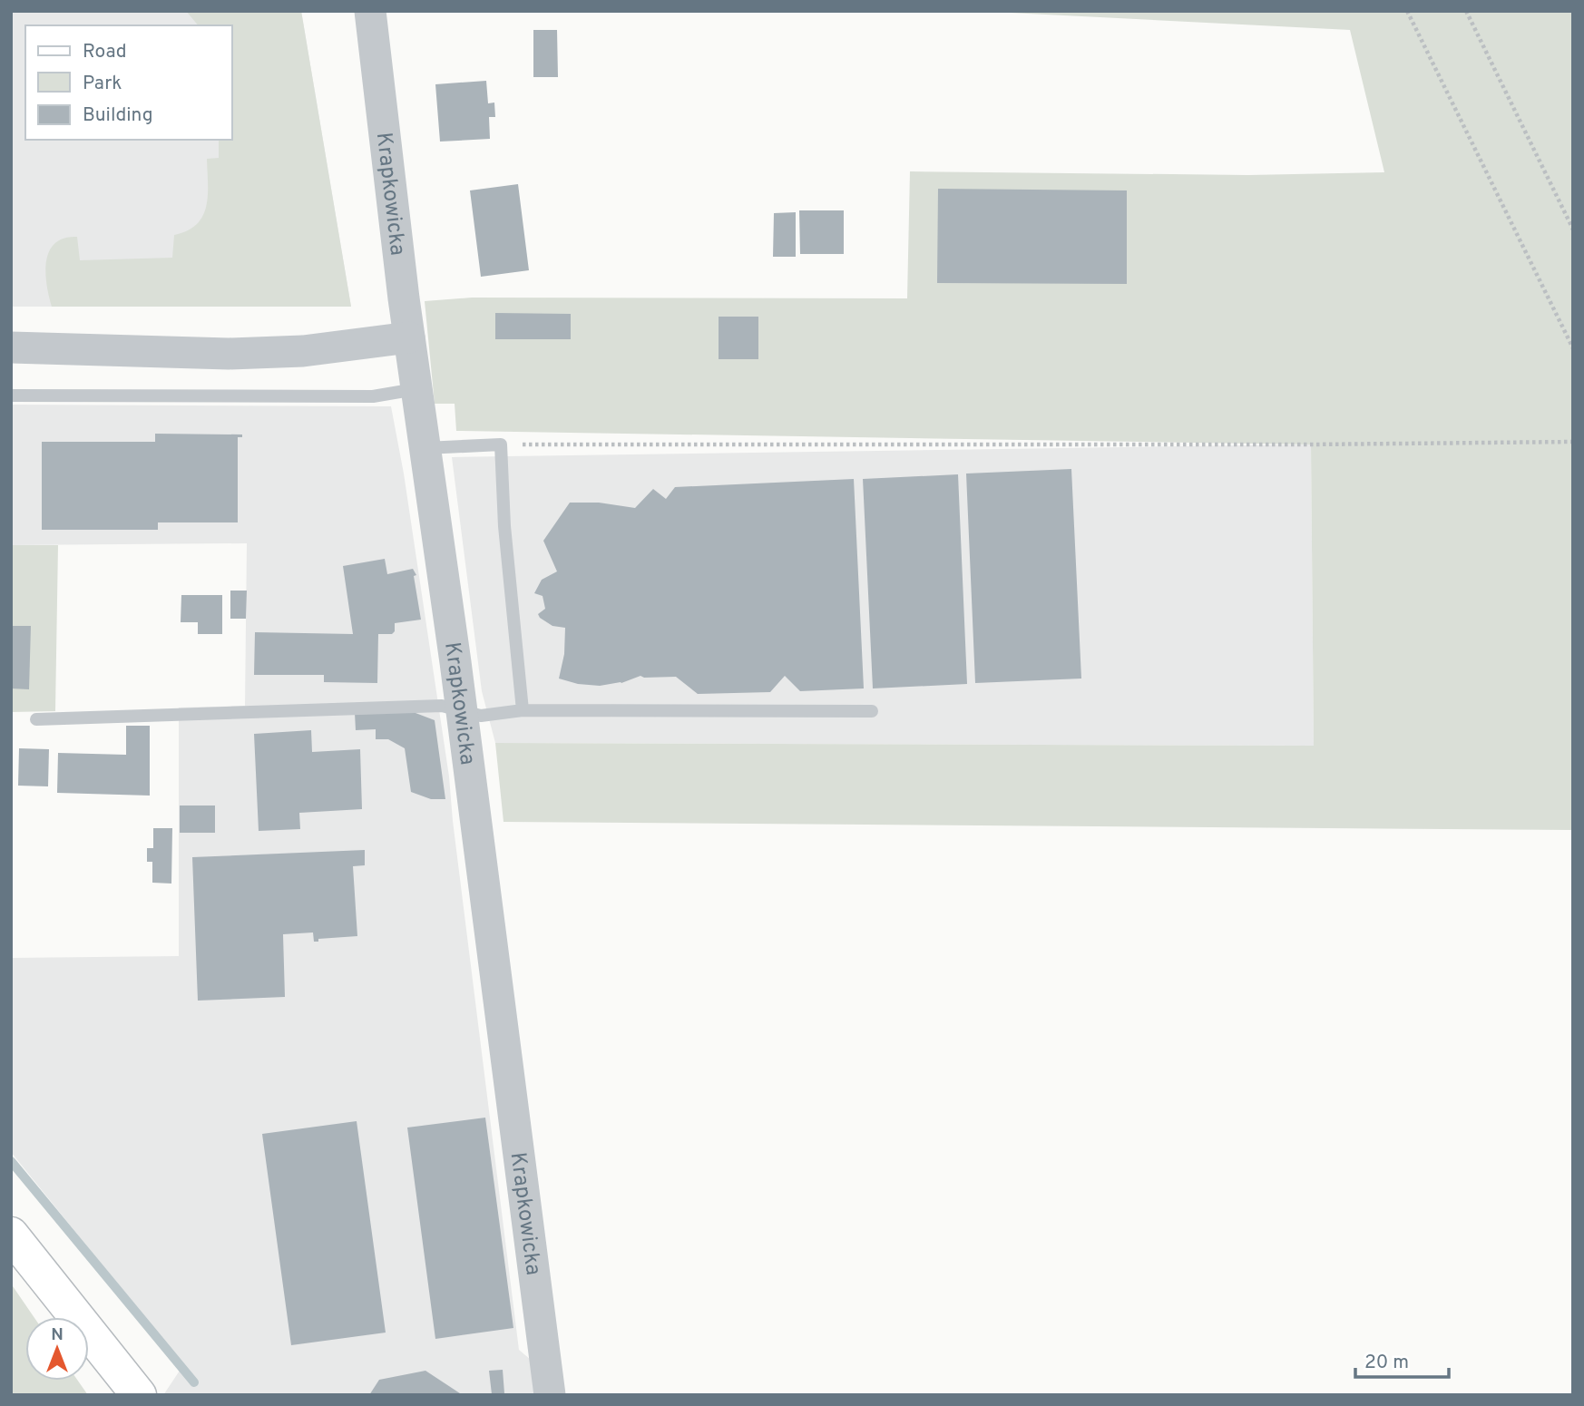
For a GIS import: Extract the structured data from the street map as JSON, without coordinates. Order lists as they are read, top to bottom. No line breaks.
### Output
{"streets":{"street":["Krapkowicka"]},"legend":["Road","Park","Building"],"scale_bar":"20 m","north":"top"}
